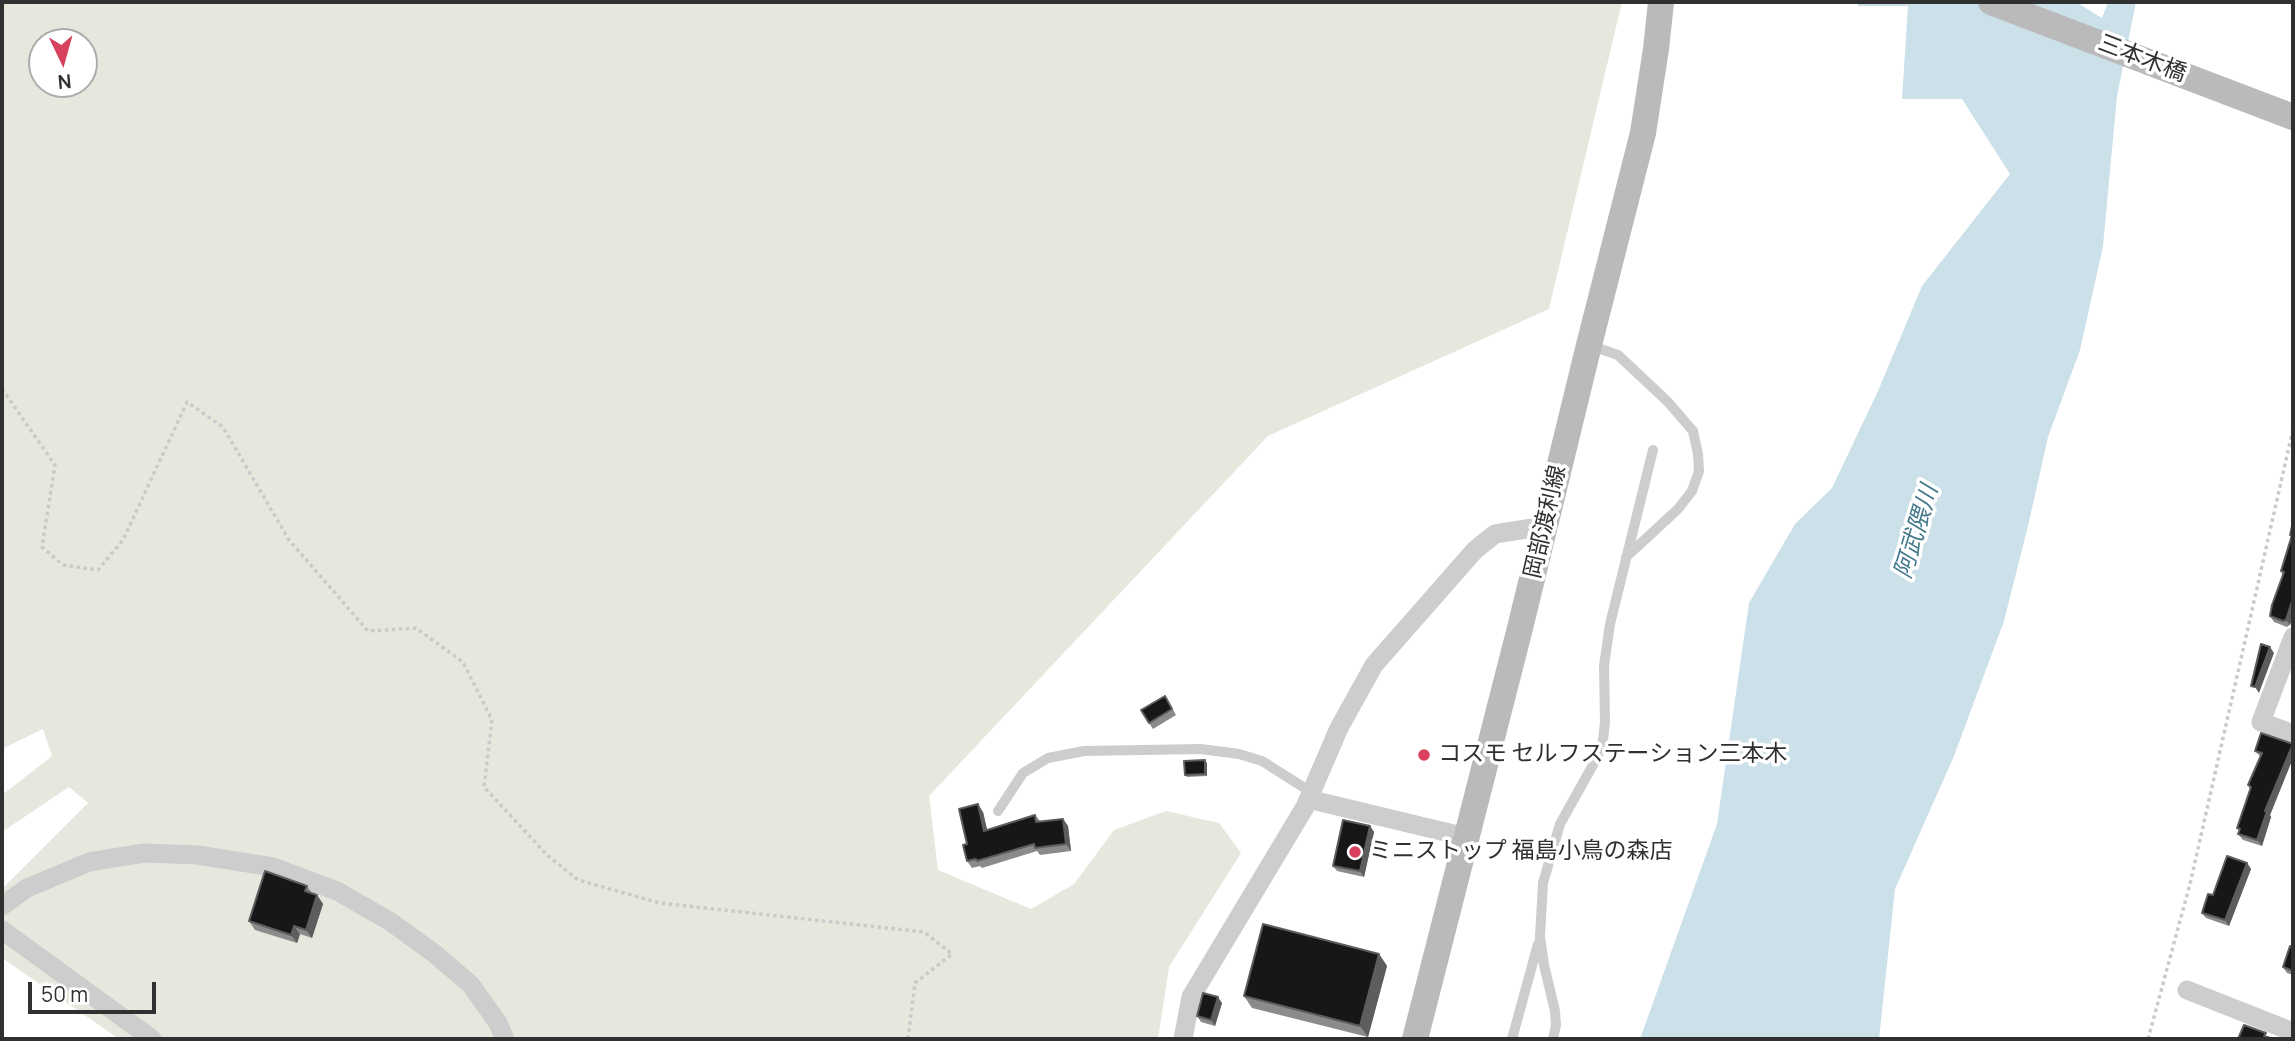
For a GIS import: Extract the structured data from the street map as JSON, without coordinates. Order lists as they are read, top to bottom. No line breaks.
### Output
{"streets":{"main road":["三本木橋","岡部渡利線"]},"water":["阿武隈川"],"places":["コスモ セルフステーション三本木","ミニストップ 福島小鳥の森店"],"scale_bar":"50 m","north":"bottom"}
